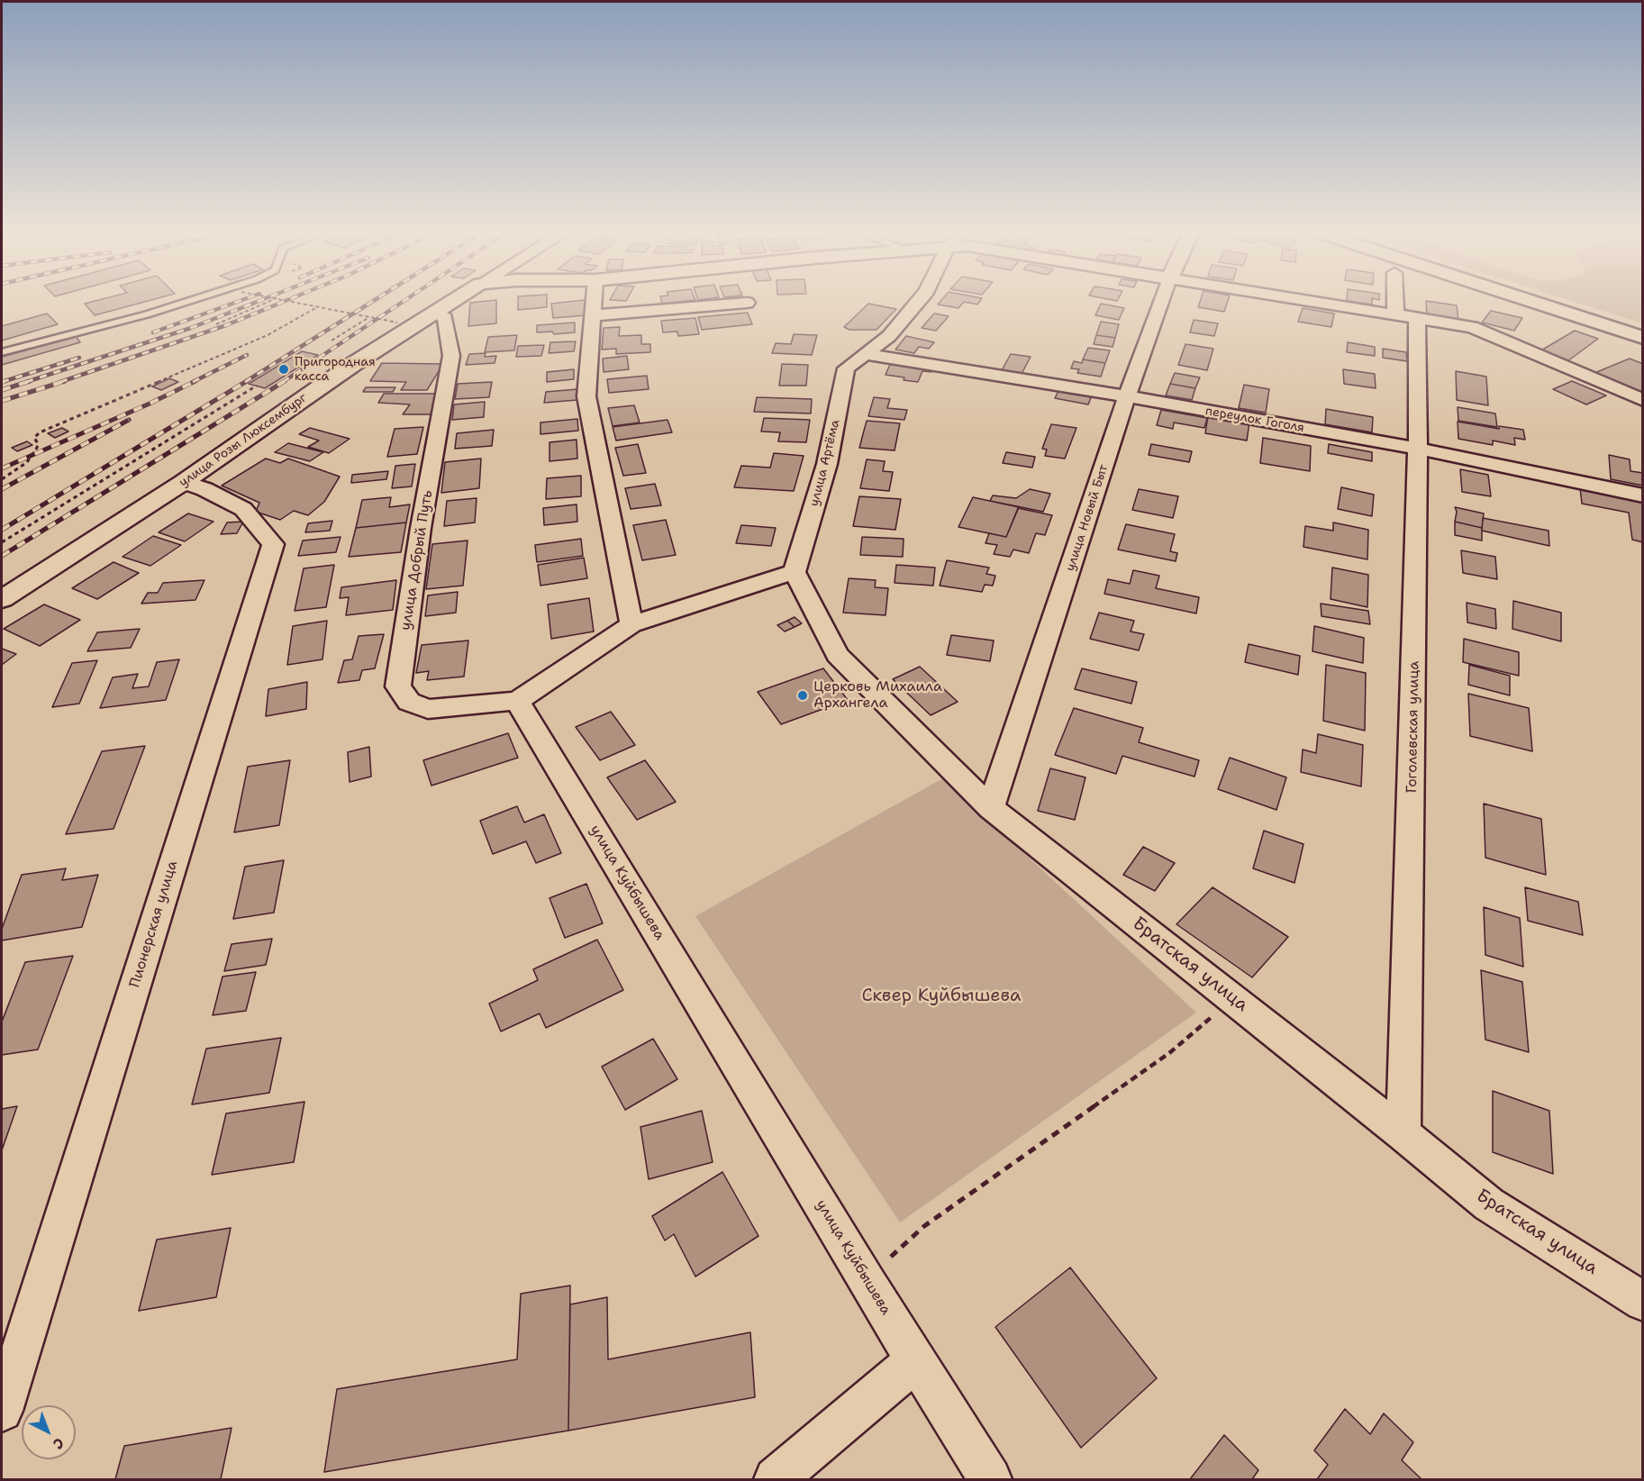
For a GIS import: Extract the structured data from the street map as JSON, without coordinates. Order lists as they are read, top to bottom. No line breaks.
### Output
{"streets":{"street":["переулок Гоголя","улица Розы Люксембург","улица Артёма","улица Новый Быт","улица Добрый Путь","Гоголевская улица","улица Куйбышева","Пионерская улица","Братская улица"]},"crossings":[["переулок Гоголя","улица Артёма"],["переулок Гоголя","улица Новый Быт"],["переулок Гоголя","Гоголевская улица"],["улица Розы Люксембург","улица Добрый Путь"],["улица Розы Люксембург","Пионерская улица"],["улица Артёма","Братская улица"],["улица Новый Быт","Братская улица"],["улица Добрый Путь","улица Куйбышева"],["Гоголевская улица","Братская улица"]],"parks":["Сквер Куйбышева"],"places":["Пригородная касса","Церковь Михаила Архангела"],"north":"bottom right"}
